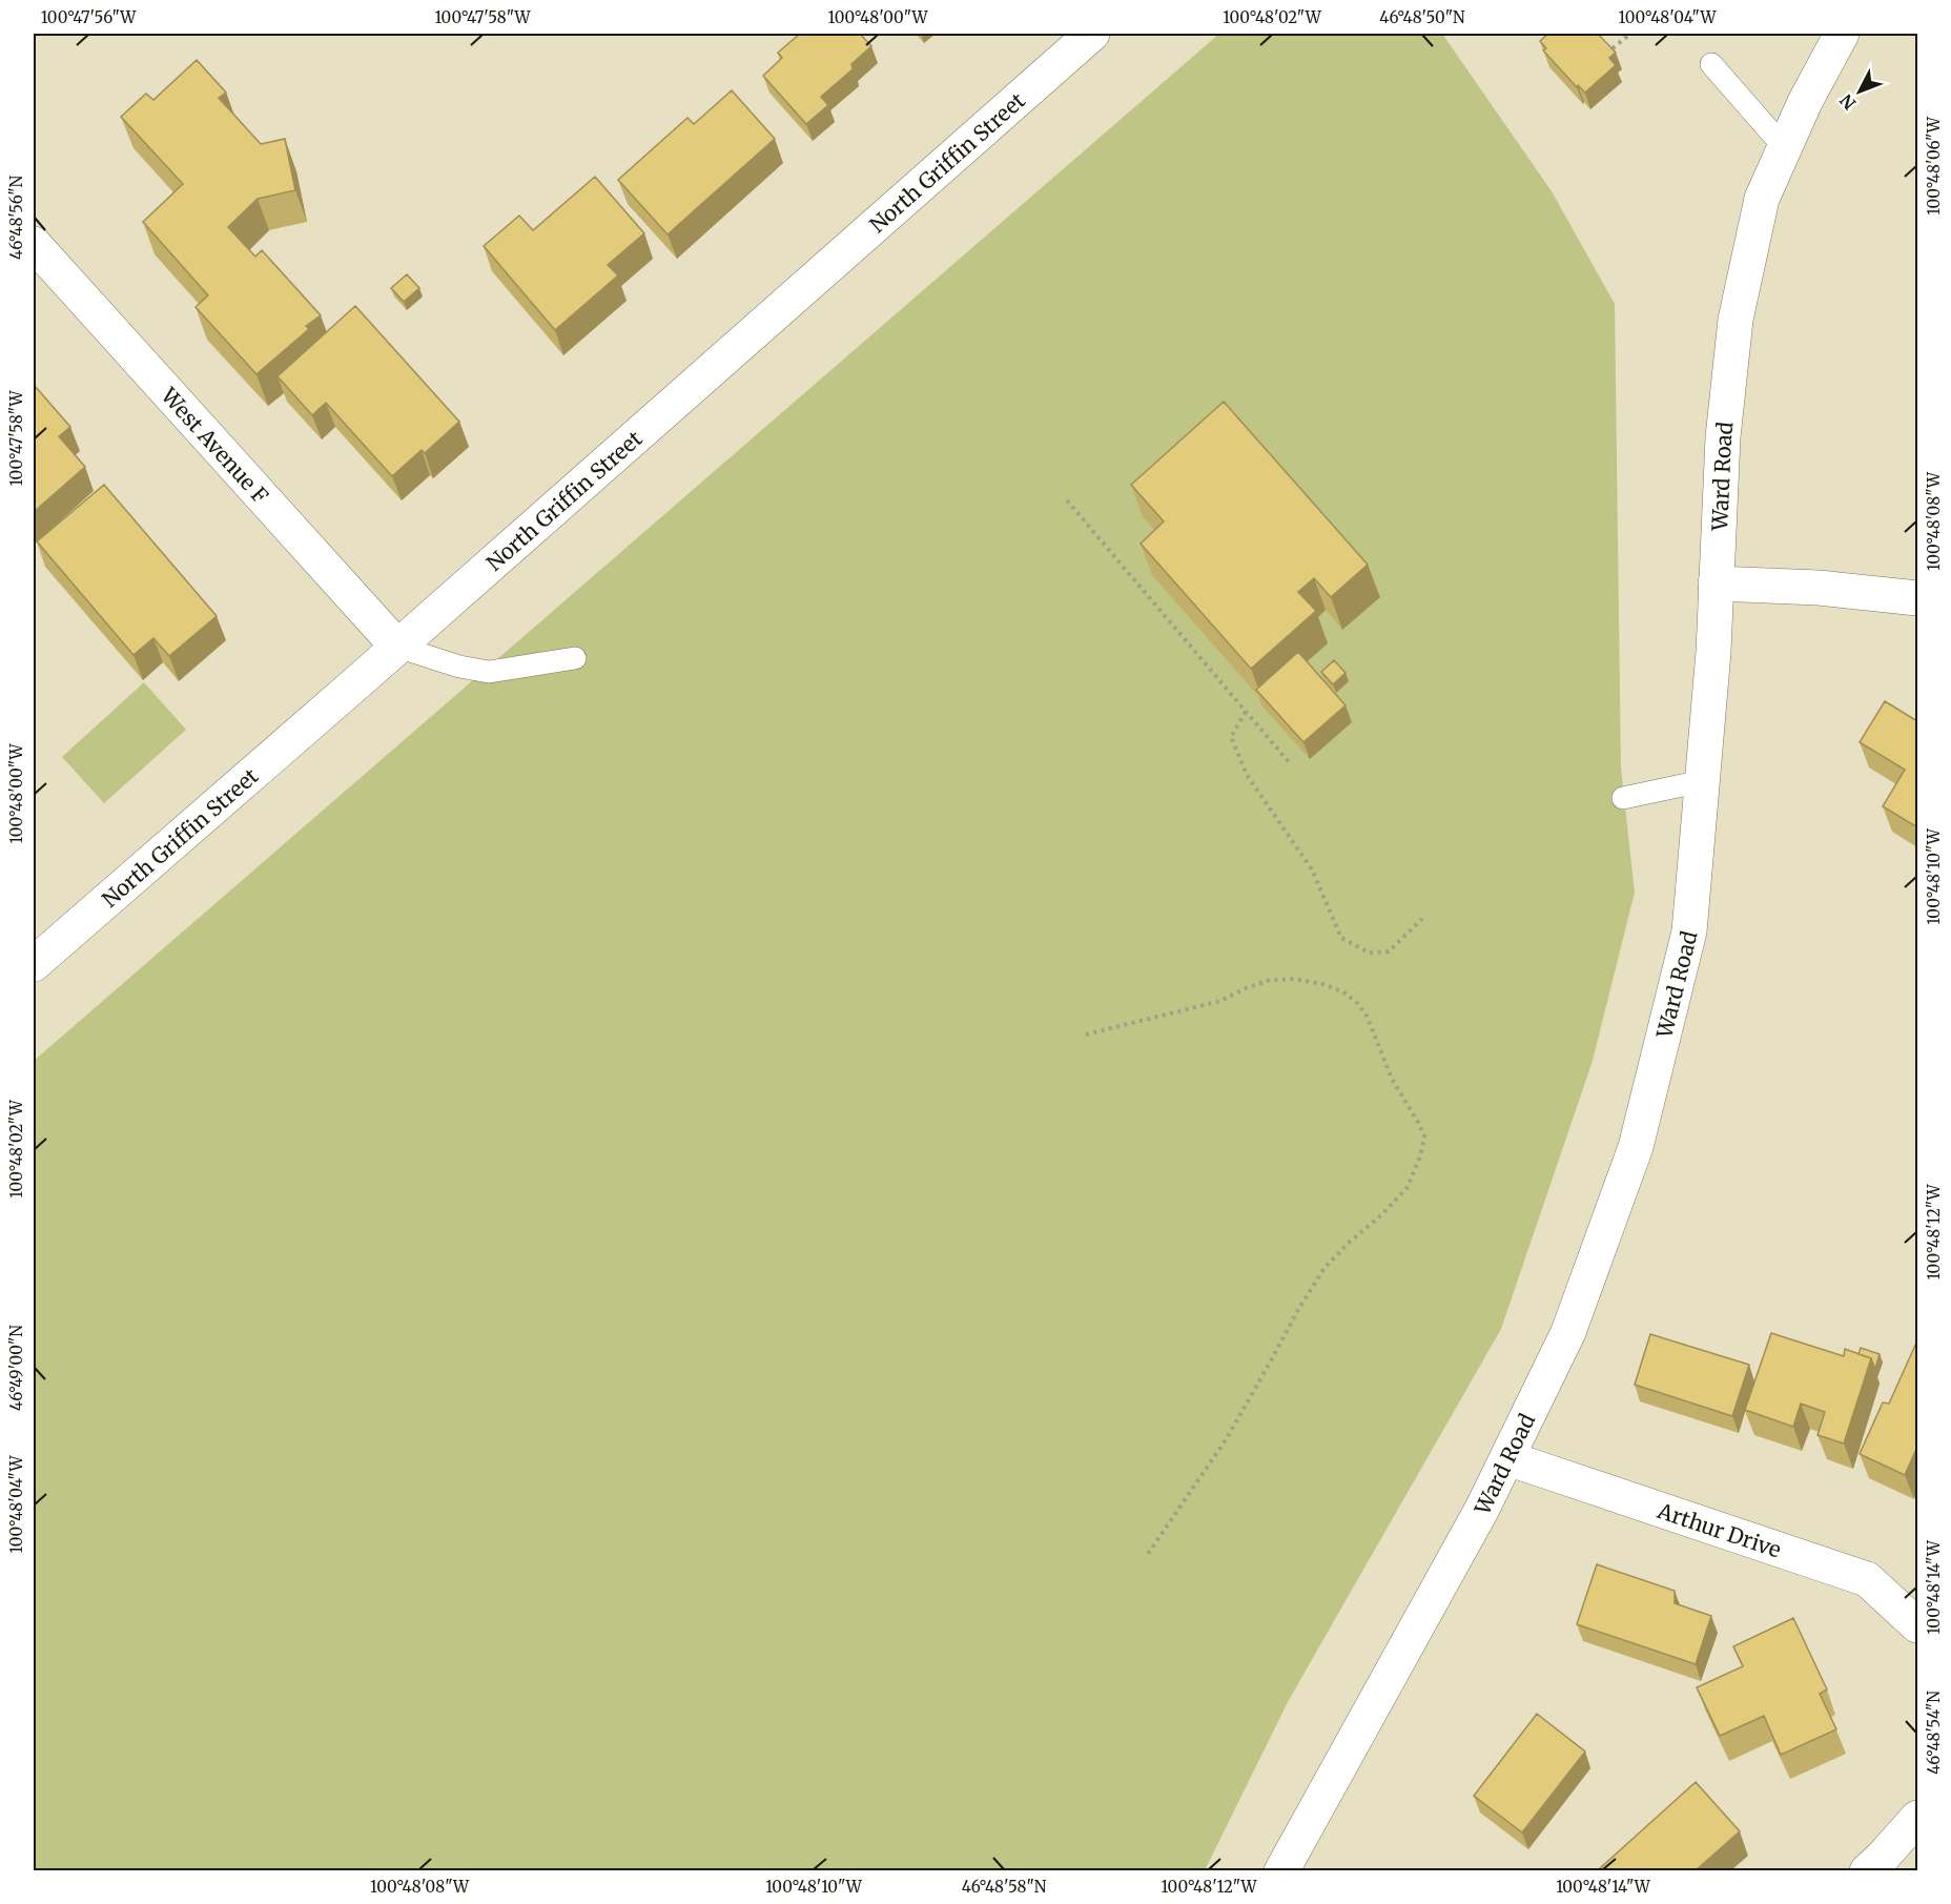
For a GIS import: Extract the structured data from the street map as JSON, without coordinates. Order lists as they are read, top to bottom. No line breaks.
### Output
{"streets":{"street":["North Griffin Street","West Avenue F","Ward Road","Arthur Drive"]},"crossings":[["North Griffin Street","West Avenue F"],["Ward Road","Arthur Drive"]],"north":"bottom left","coordinates":["100°47'56\"W","100°47'58\"W","100°48'00\"W","100°48'02\"W","46°48'50\"N","100°48'04\"W","100°48'06\"W","46°48'56\"N","100°48'08\"W","100°48'10\"W","100°48'12\"W","46°49'00\"N","100°48'14\"W","46°48'54\"N","46°48'58\"N"]}
